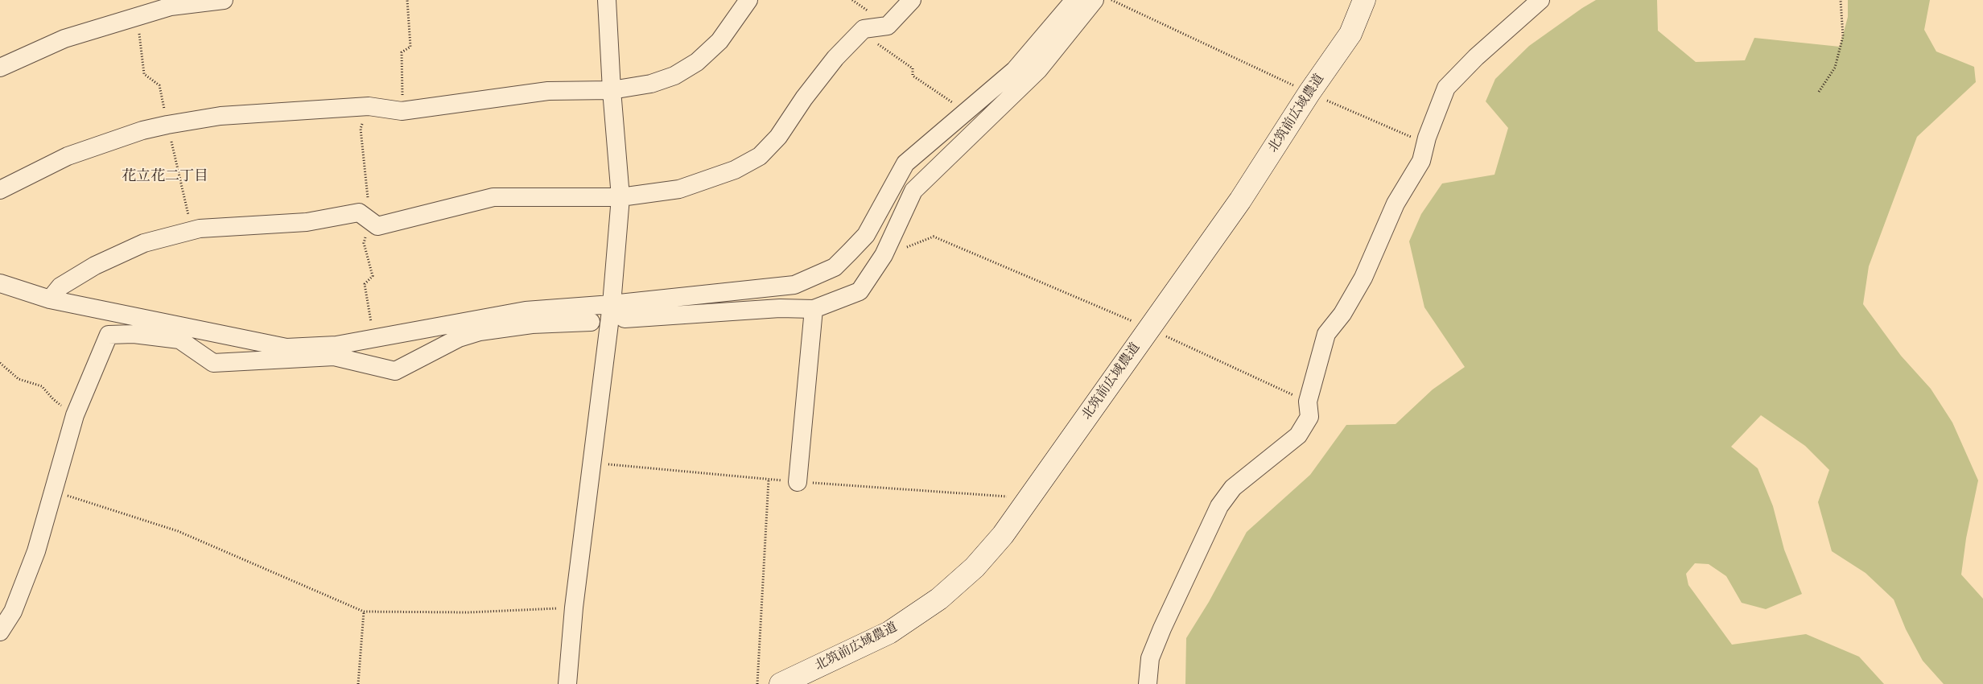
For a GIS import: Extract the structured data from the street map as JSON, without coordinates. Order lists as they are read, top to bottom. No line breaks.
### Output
{"streets":{"street":["北筑前広域農道"]},"districts":["花立花二丁目"]}
